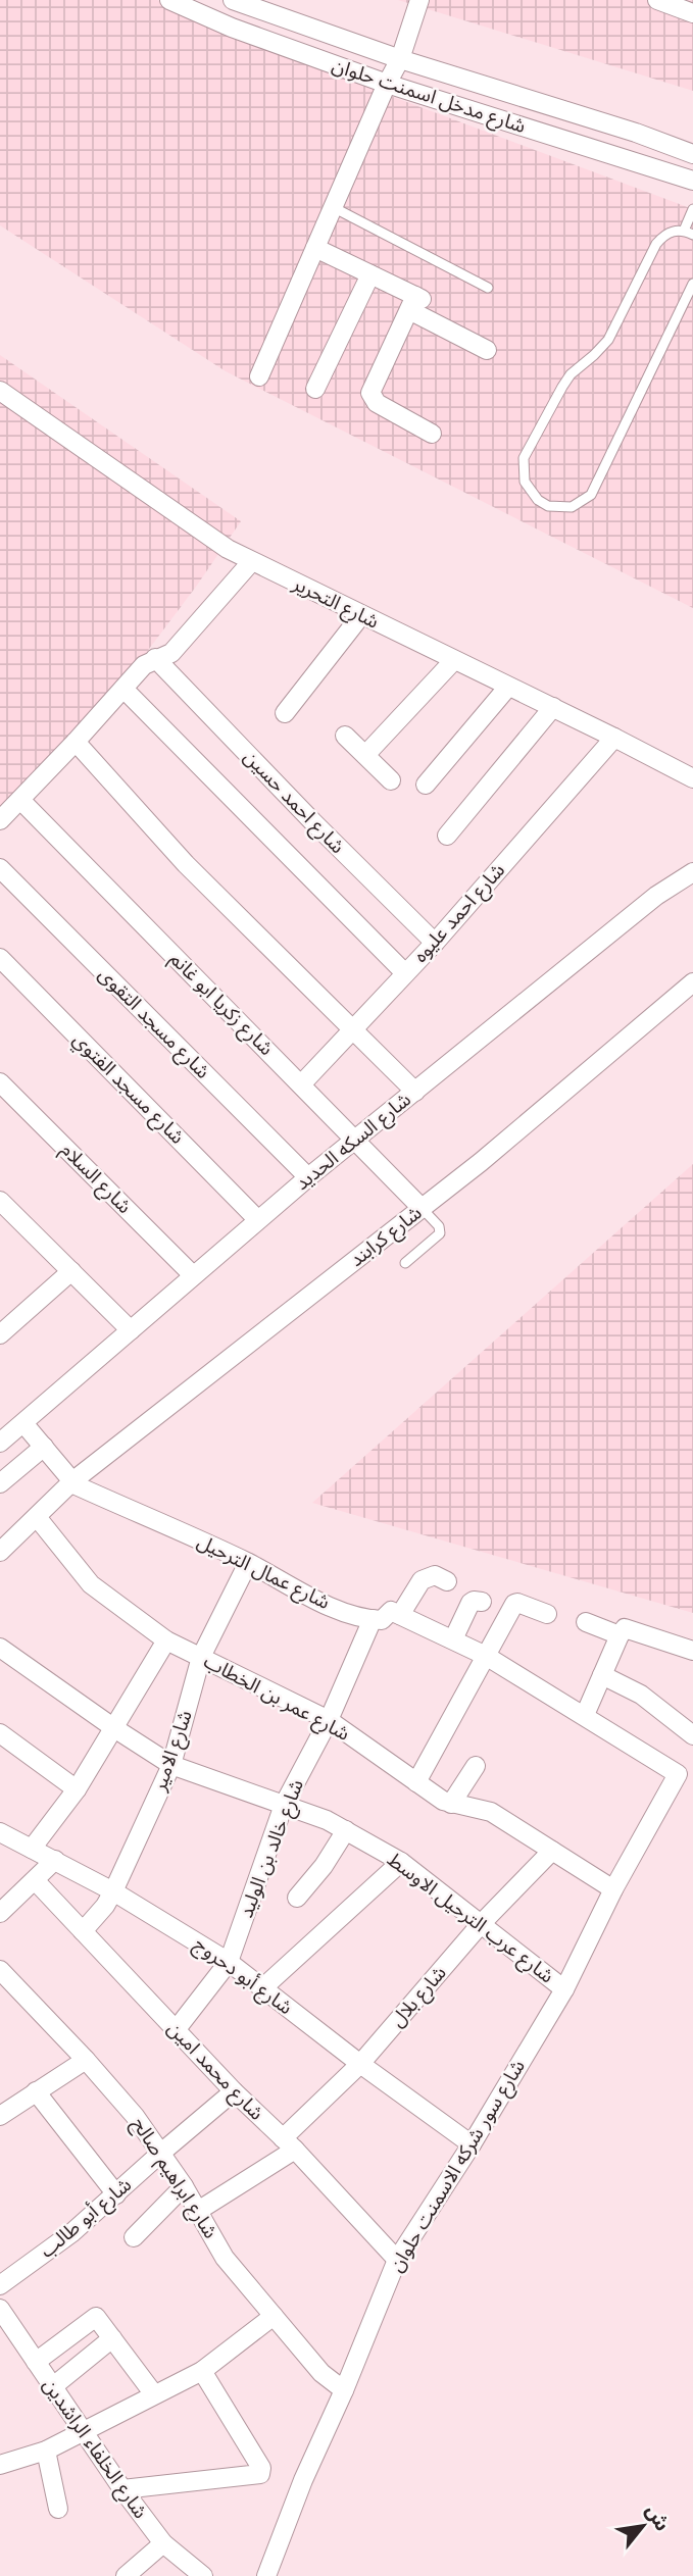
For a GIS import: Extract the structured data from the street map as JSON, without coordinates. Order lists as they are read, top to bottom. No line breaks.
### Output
{"streets":{"street":["شارع مدخل اسمنت حلوان","شارع التحرير","شارع احمد حسين","شارع احمد عليوه","شارع زكريا ابو غانم","شارع مسجد التقوى","شارع مسجد الفتوي","شارع السكه الحديد","شارع السلام","شارع كرابند","شارع عمال الترحيل","شارع عمر بن الخطاب","شارع الامير","شارع خالد بن الوليد","شارع عرب الترحيل الاوسط","شارع أبو دحروج","شارع بلال","شارع محمد امين","شارع سور شركه الاسمنت حلوان","شارع ابراهيم صالح","شارع أبو طالب","شارع الخلفاء الراشدين"]},"crossings":[["شارع التحرير","شارع احمد عليوه"],["شارع احمد حسين","شارع احمد عليوه"],["شارع احمد عليوه","شارع زكريا ابو غانم"],["شارع زكريا ابو غانم","شارع السكه الحديد"],["شارع زكريا ابو غانم","شارع كرابند"],["شارع مسجد التقوى","شارع السكه الحديد"],["شارع مسجد الفتوي","شارع السكه الحديد"],["شارع السكه الحديد","شارع السلام"],["شارع كرابند","شارع عمال الترحيل"],["شارع عمال الترحيل","شارع الامير"],["شارع عمال الترحيل","شارع خالد بن الوليد"],["شارع عمر بن الخطاب","شارع الامير"],["شارع عمر بن الخطاب","شارع خالد بن الوليد"],["شارع عمر بن الخطاب","شارع بلال"],["شارع عمر بن الخطاب","شارع سور شركه الاسمنت حلوان"],["شارع الامير","شارع عرب الترحيل الاوسط"],["شارع الامير","شارع أبو دحروج"],["شارع الامير","شارع محمد امين"],["شارع خالد بن الوليد","شارع عرب الترحيل الاوسط"],["شارع خالد بن الوليد","شارع أبو دحروج"],["شارع خالد بن الوليد","شارع محمد امين"],["شارع عرب الترحيل الاوسط","شارع بلال"],["شارع عرب الترحيل الاوسط","شارع سور شركه الاسمنت حلوان"],["شارع أبو دحروج","شارع بلال"],["شارع أبو دحروج","شارع سور شركه الاسمنت حلوان"],["شارع بلال","شارع محمد امين"],["شارع بلال","شارع ابراهيم صالح"],["شارع محمد امين","شارع سور شركه الاسمنت حلوان"],["شارع محمد امين","شارع أبو طالب"],["شارع سور شركه الاسمنت حلوان","شارع ابراهيم صالح"],["شارع ابراهيم صالح","شارع أبو طالب"]],"north":"top right"}
